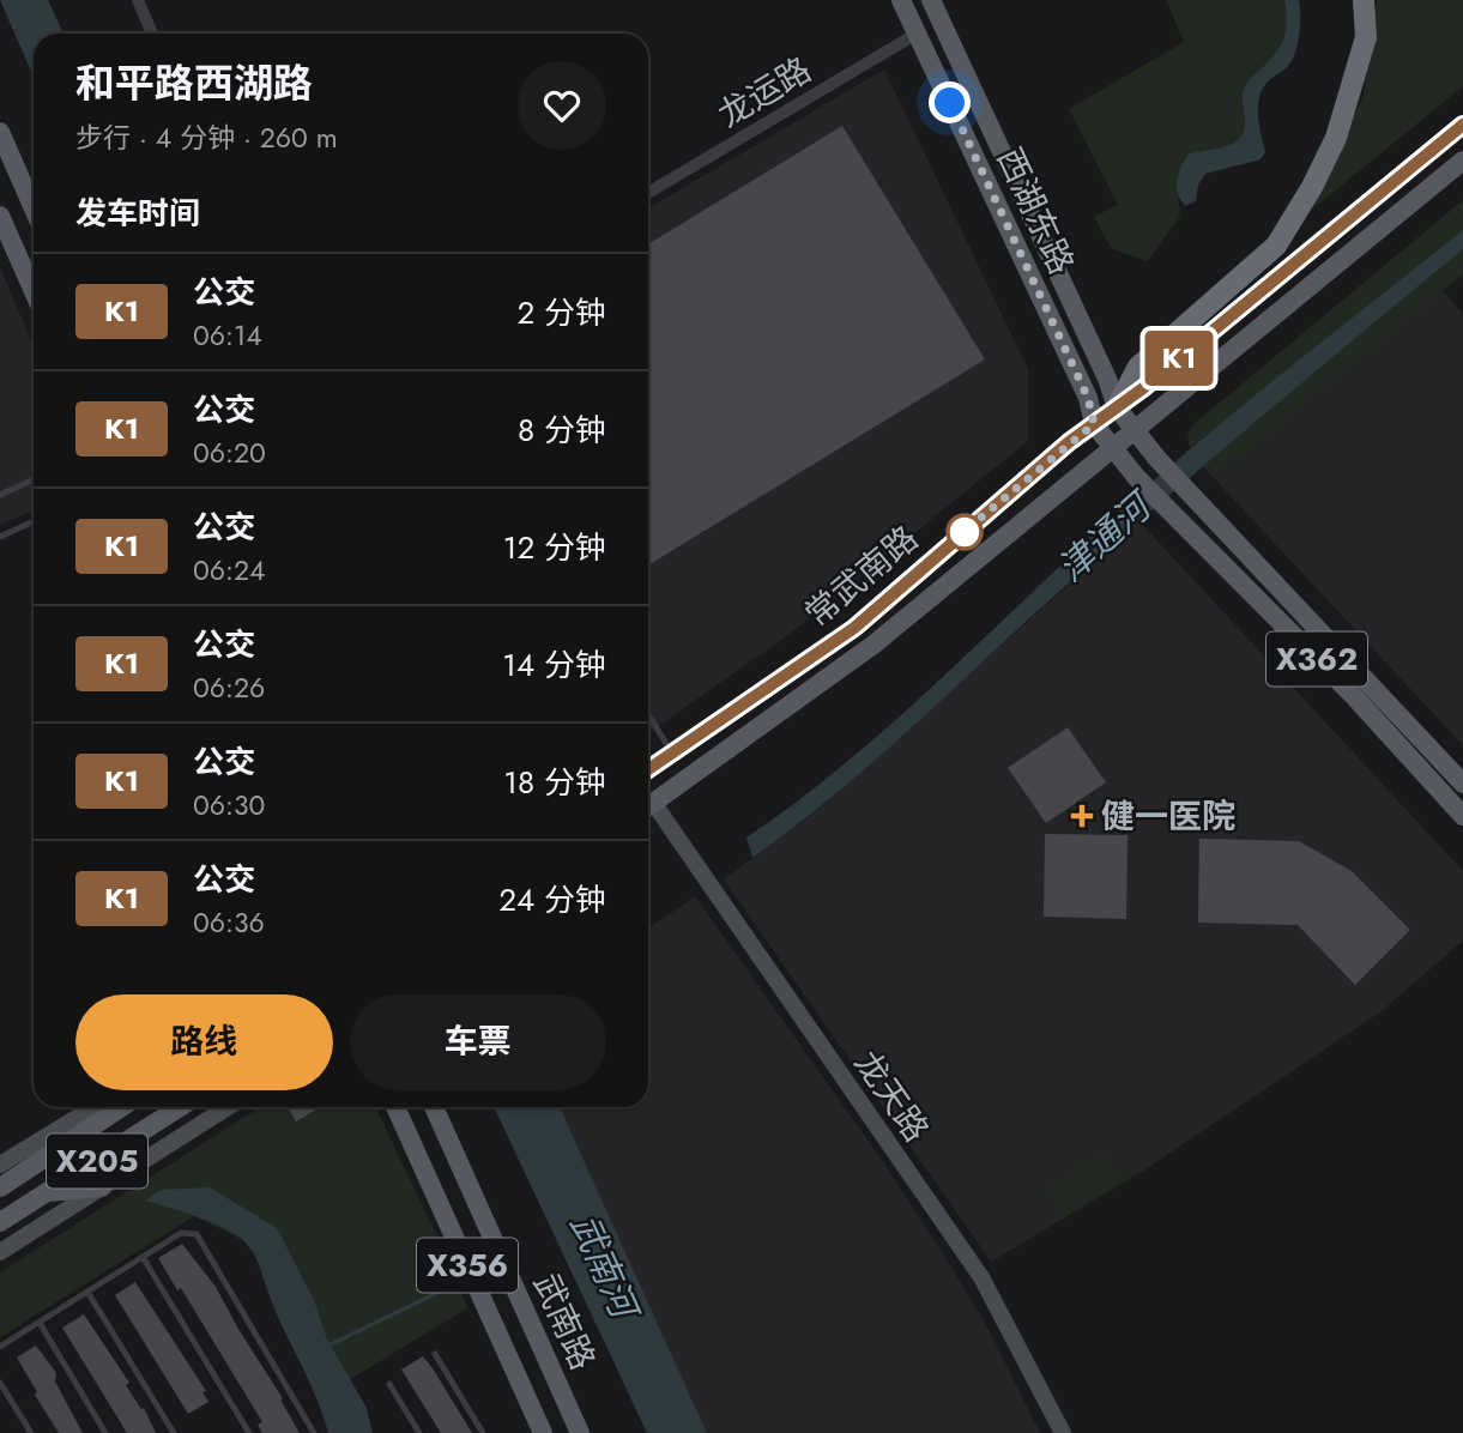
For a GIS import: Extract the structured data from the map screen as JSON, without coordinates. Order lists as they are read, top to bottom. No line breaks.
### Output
{"streets":{"main road":["西湖东路","常武南路","X362","X205","X356","武南路"],"street":["龙运路","龙天路"]},"crossings":[["龙运路","西湖东路"],["西湖东路","常武南路"],["西湖东路","X362"],["常武南路","X362"]],"water":["津通河","武南河"],"places":{"health":["健一医院"]},"lines":["bus line K1"],"page":{"on_map":"K1","heading":[["和平路西湖路","步行 · 4 分钟 · 260 m"],"发车时间"],"list":[{"mark":"K1","name":"公交","note":"06:14","value":"2 分钟"},{"mark":"K1","name":"公交","note":"06:20","value":"8 分钟"},{"mark":"K1","name":"公交","note":"06:24","value":"12 分钟"},{"mark":"K1","name":"公交","note":"06:26","value":"14 分钟"},{"mark":"K1","name":"公交","note":"06:30","value":"18 分钟"},{"mark":"K1","name":"公交","note":"06:36","value":"24 分钟"}],"buttons":["路线","车票"]}}
